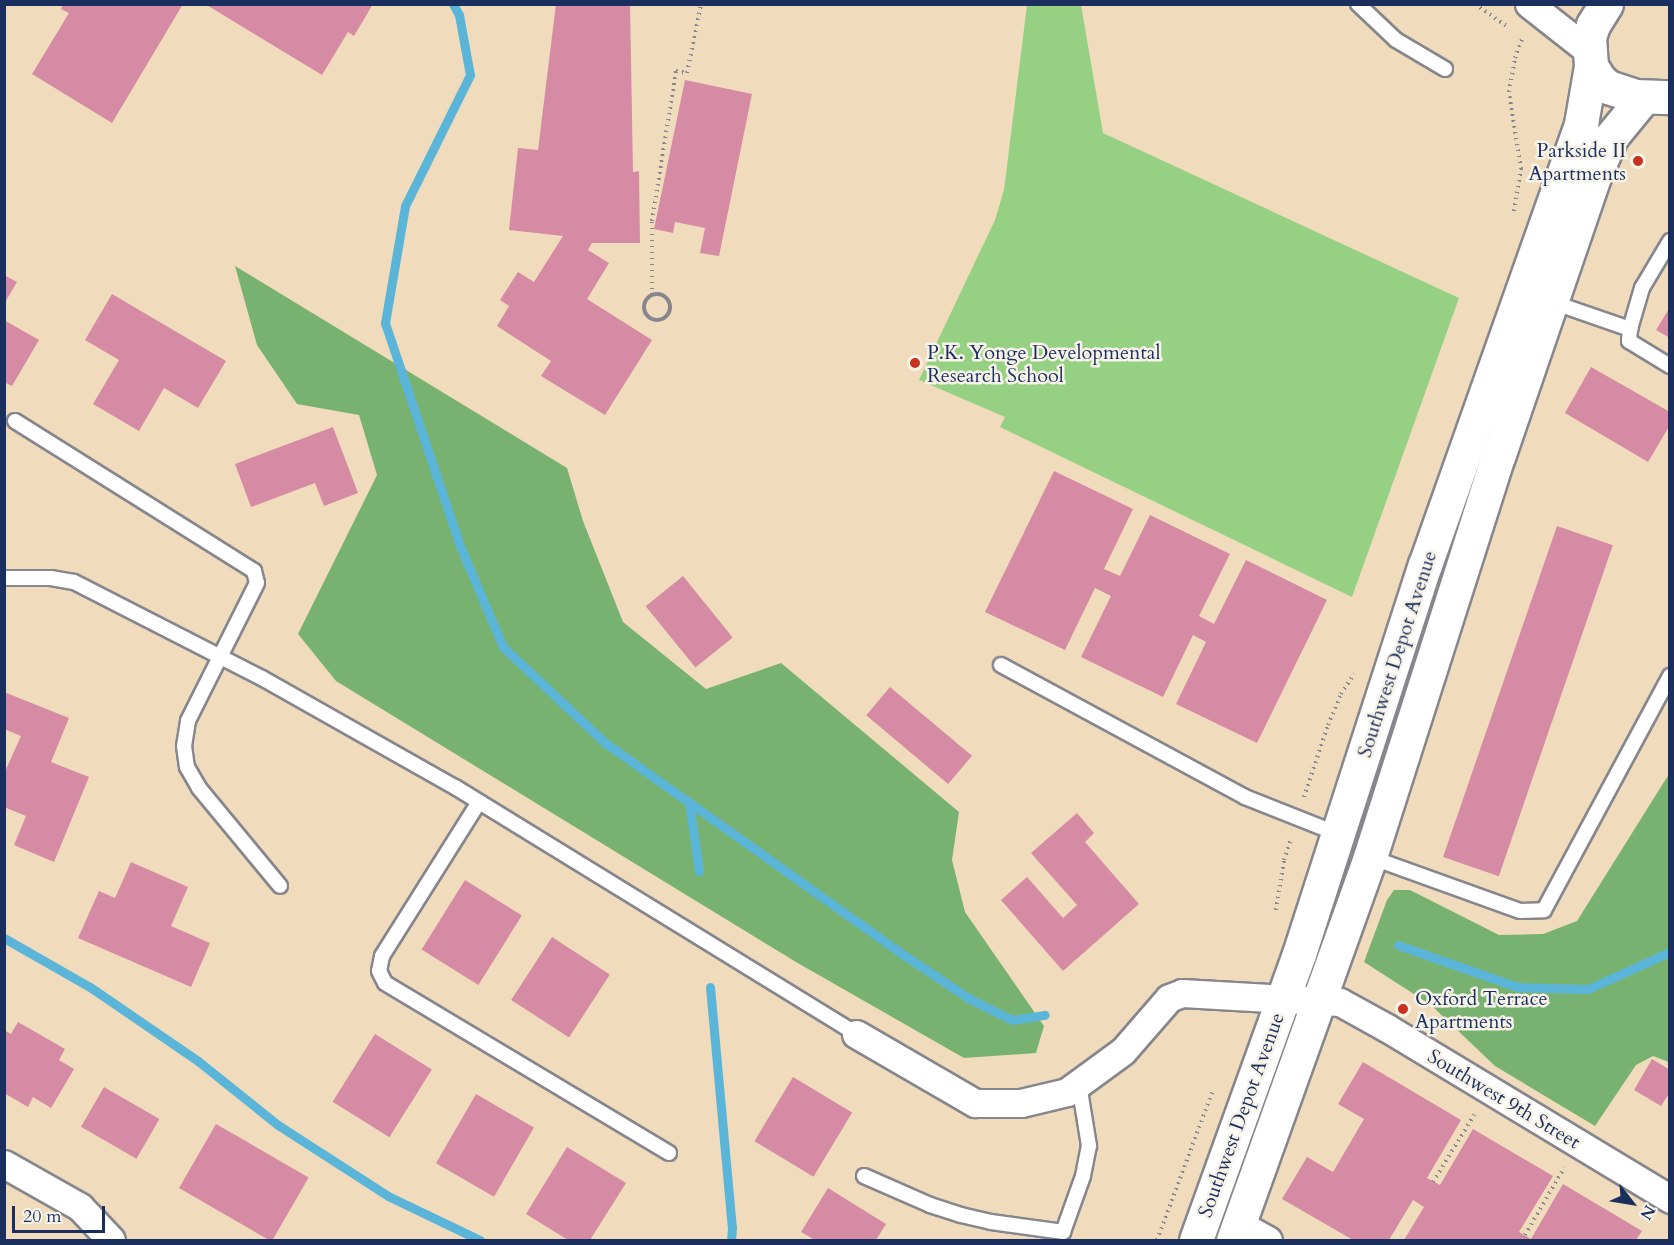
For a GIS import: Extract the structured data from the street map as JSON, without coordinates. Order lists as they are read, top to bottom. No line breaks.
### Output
{"streets":{"street":["Southwest Depot Avenue","Southwest 9th Street"]},"crossings":[["Southwest Depot Avenue","Southwest 9th Street"]],"places":["Parkside II Apartments","P.K. Yonge Developmental Research School","Oxford Terrace Apartments"],"scale_bar":"20 m","north":"bottom right"}
